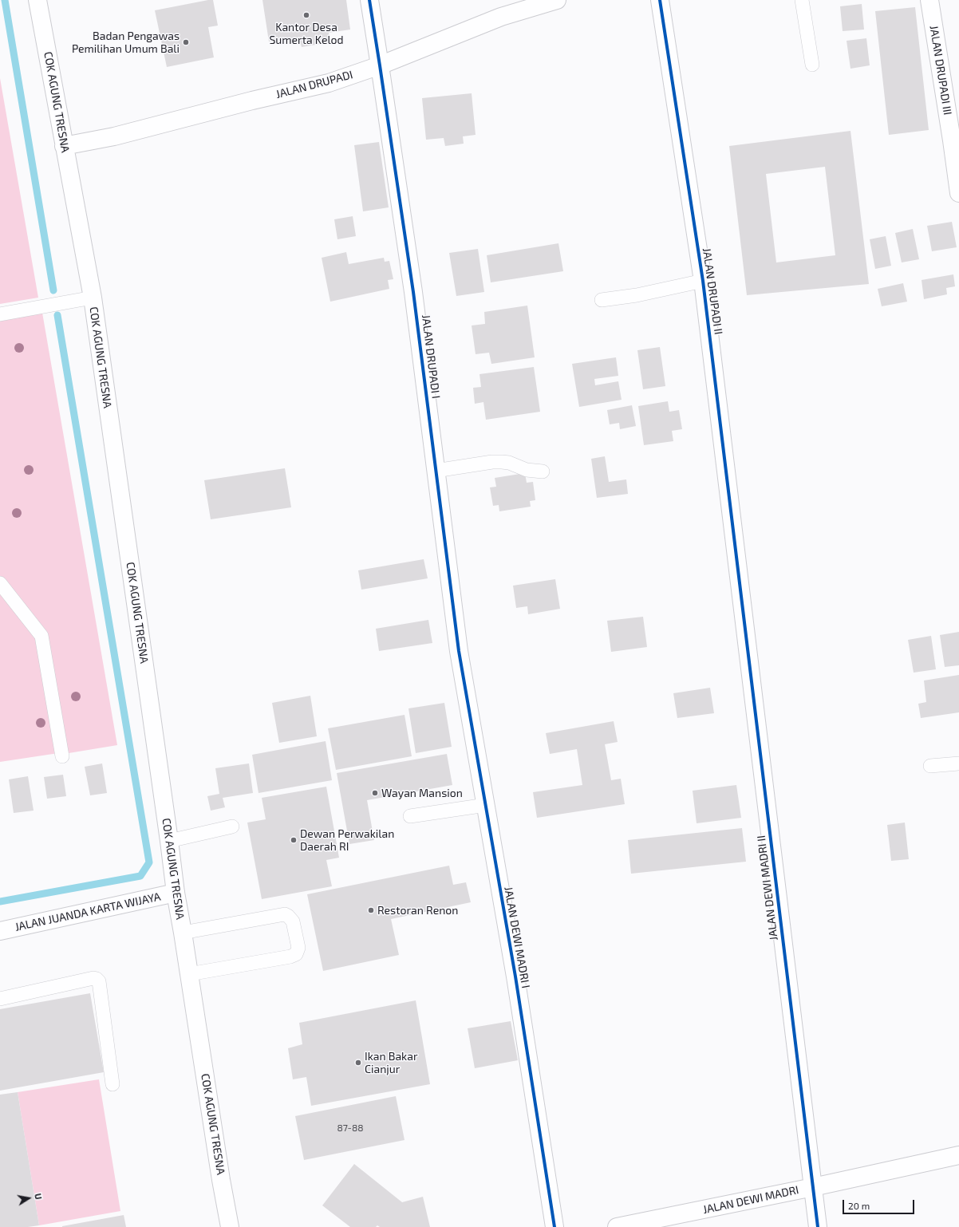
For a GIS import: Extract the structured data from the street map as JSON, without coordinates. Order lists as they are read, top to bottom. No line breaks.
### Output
{"streets":{"street":["JALAN DRUPADI III","JALAN DRUPADI","COK AGUNG TRESNA","JALAN DRUPADI II","JALAN DRUPADI I","JALAN DEWI MADRI II","JALAN JUANDA KARTA WIJAYA","JALAN DEWI MADRI I","JALAN DEWI MADRI"]},"crossings":[["JALAN DRUPADI","COK AGUNG TRESNA"],["JALAN DRUPADI","JALAN DRUPADI I"],["COK AGUNG TRESNA","JALAN JUANDA KARTA WIJAYA"],["JALAN DRUPADI II","JALAN DEWI MADRI II"],["JALAN DRUPADI I","JALAN DEWI MADRI I"],["JALAN DEWI MADRI II","JALAN DEWI MADRI"]],"places":["Kantor Desa Sumerta Kelod","Badan Pengawas Pemilihan Umum Bali","Wayan Mansion","Dewan Perwakilan Daerah RI","Restoran Renon","Ikan Bakar Cianjur"],"house_numbers":["87-88"],"scale_bar":"20 m","north":"right"}
